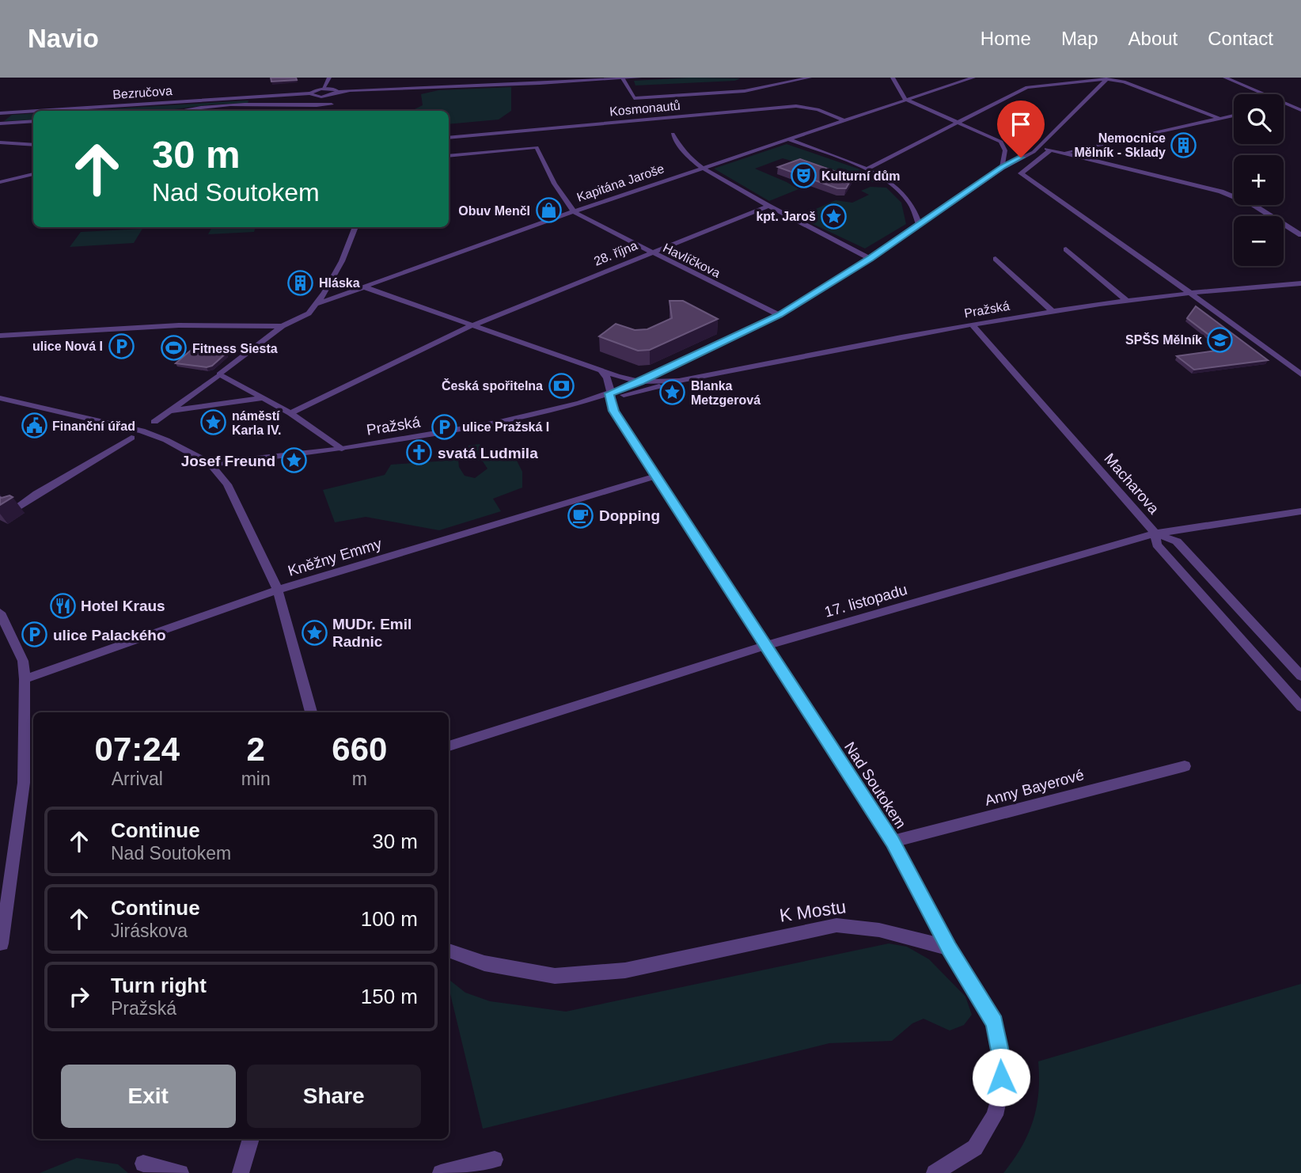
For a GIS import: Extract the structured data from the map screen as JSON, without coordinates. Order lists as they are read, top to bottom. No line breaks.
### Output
{"streets":{"street":["Bezručova","Kosmonautů","Kapitána Jaroše","28. října","Havlíčkova","Pražská","Macharova","Kněžny Emmy","17. listopadu","Nad Soutokem","Anny Bayerové","K Mostu"]},"crossings":[["Kosmonautů","Kapitána Jaroše"],["Kapitána Jaroše","Havlíčkova"],["28. října","Havlíčkova"],["Pražská","Macharova"],["Pražská","Nad Soutokem"],["Macharova","17. listopadu"],["Kněžny Emmy","Nad Soutokem"],["17. listopadu","Nad Soutokem"],["Nad Soutokem","Anny Bayerové"],["Nad Soutokem","K Mostu"]],"places":{"building":["Nemocnice Mělník - Sklady","Hláska"],"theatre":["Kulturní dům"],"shop":["Obuv Menčl"],"place":["kpt. Jaroš","Blanka Metzgerová","náměstí Karla IV.","Josef Freund","MUDr. Emil Radnic"],"school or university":["SPŠS Mělník"],"parking":["ulice Nová I","ulice Pražská I","ulice Palackého"],"sports":["Fitness Siesta"],"bank":["Česká spořitelna"],"public building":["Finanční úřad"],"church":["svatá Ludmila"],"cafe":["Dopping"],"restaurant":["Hotel Kraus"]},"page":{"header":"Navio","nav":["Home","Map","About","Contact"],"map_buttons":["+","−"],"turn":["30 m","Nad Soutokem"],"eta":["07:24","Arrival","2","min","660","m"],"list":[{"name":"Continue","note":"Nad Soutokem","value":"30 m"},{"name":"Continue","note":"Jiráskova","value":"100 m"},{"name":"Turn right","note":"Pražská","value":"150 m"}],"buttons":["Exit","Share"]}}
